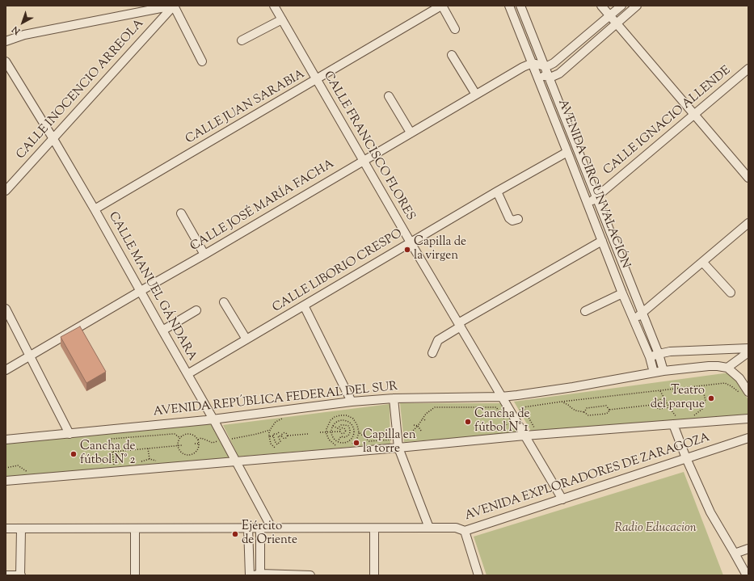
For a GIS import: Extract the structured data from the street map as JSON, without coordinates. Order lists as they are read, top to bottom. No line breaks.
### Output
{"streets":{"street":["CALLE INOCENCIO ARREOLA","CALLE JUAN SARABIA","CALLE IGNACIO ALLENDE","CALLE FRANCISCO FLORES","AVENIDA CIRCUNVALACIÓN","CALLE JOSÉ MARÍA FACHA","CALLE LIBORIO CRESPO","CALLE MANUEL GÁNDARA","AVENIDA REPÚBLICA FEDERAL DEL SUR","AVENIDA EXPLORADORES DE ZARAGOZA"]},"crossings":[["CALLE INOCENCIO ARREOLA","CALLE MANUEL GÁNDARA"],["CALLE JUAN SARABIA","CALLE FRANCISCO FLORES"],["CALLE JUAN SARABIA","CALLE MANUEL GÁNDARA"],["CALLE IGNACIO ALLENDE","AVENIDA CIRCUNVALACIÓN"],["CALLE FRANCISCO FLORES","CALLE JOSÉ MARÍA FACHA"],["CALLE FRANCISCO FLORES","CALLE LIBORIO CRESPO"],["CALLE FRANCISCO FLORES","AVENIDA REPÚBLICA FEDERAL DEL SUR"],["CALLE FRANCISCO FLORES","AVENIDA EXPLORADORES DE ZARAGOZA"],["AVENIDA CIRCUNVALACIÓN","CALLE JOSÉ MARÍA FACHA"],["AVENIDA CIRCUNVALACIÓN","CALLE LIBORIO CRESPO"],["AVENIDA CIRCUNVALACIÓN","AVENIDA REPÚBLICA FEDERAL DEL SUR"],["CALLE JOSÉ MARÍA FACHA","CALLE MANUEL GÁNDARA"],["CALLE LIBORIO CRESPO","CALLE MANUEL GÁNDARA"],["CALLE MANUEL GÁNDARA","AVENIDA REPÚBLICA FEDERAL DEL SUR"],["CALLE MANUEL GÁNDARA","AVENIDA EXPLORADORES DE ZARAGOZA"]],"parks":["Radio Educacion"],"places":["Capilla de la virgen","Teatro del parque","Cancha de fútbol N° 1","Capilla en la torre","Cancha de fútbol N° 2","Ejército de Oriente"],"north":"bottom left"}
